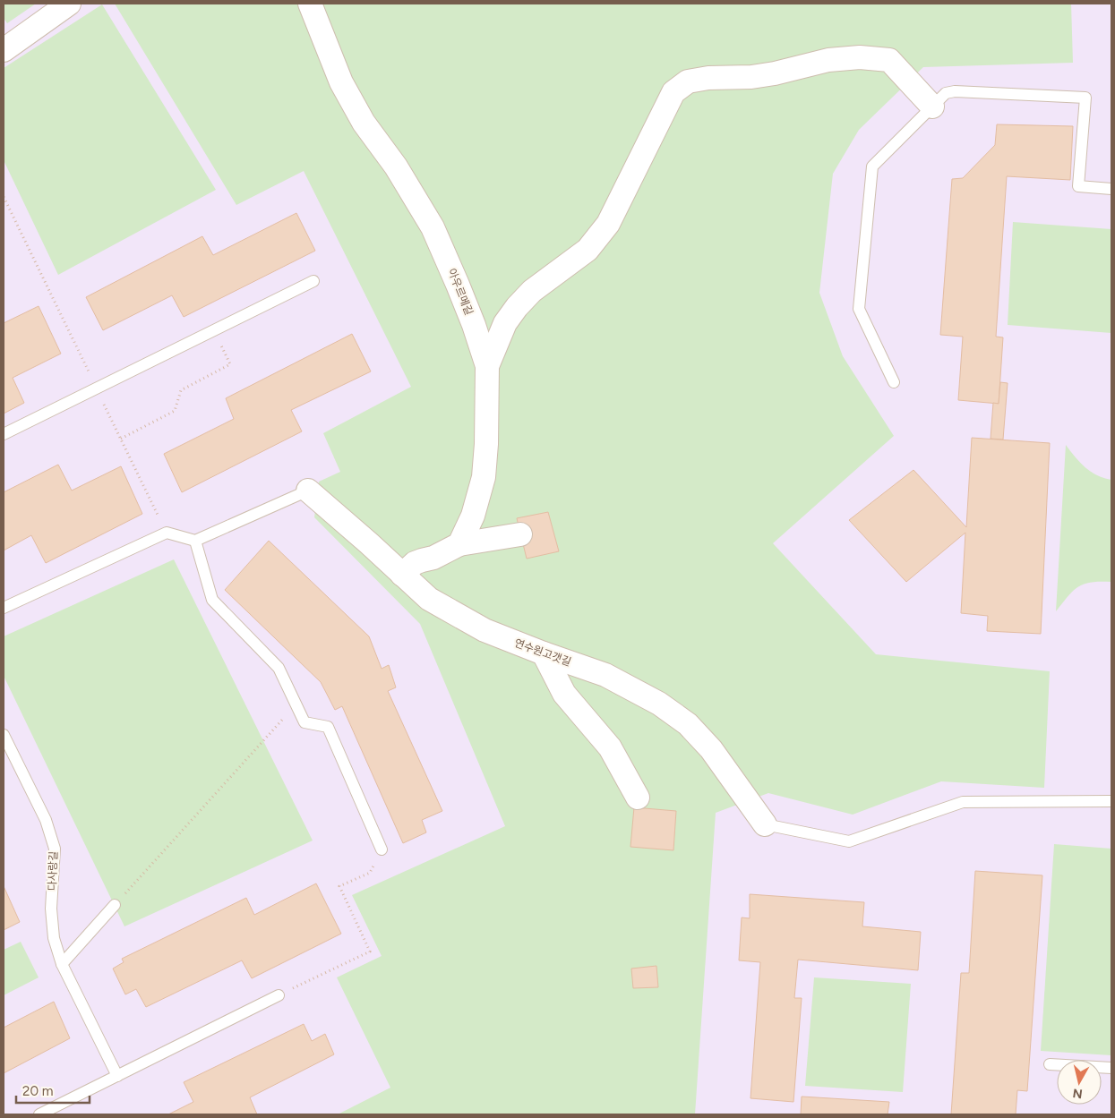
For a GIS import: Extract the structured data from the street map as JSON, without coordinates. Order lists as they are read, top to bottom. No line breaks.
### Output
{"streets":{"street":["아우르메길","연수원고갯길"],"lane":["다사랑길"]},"scale_bar":"20 m","north":"bottom"}
